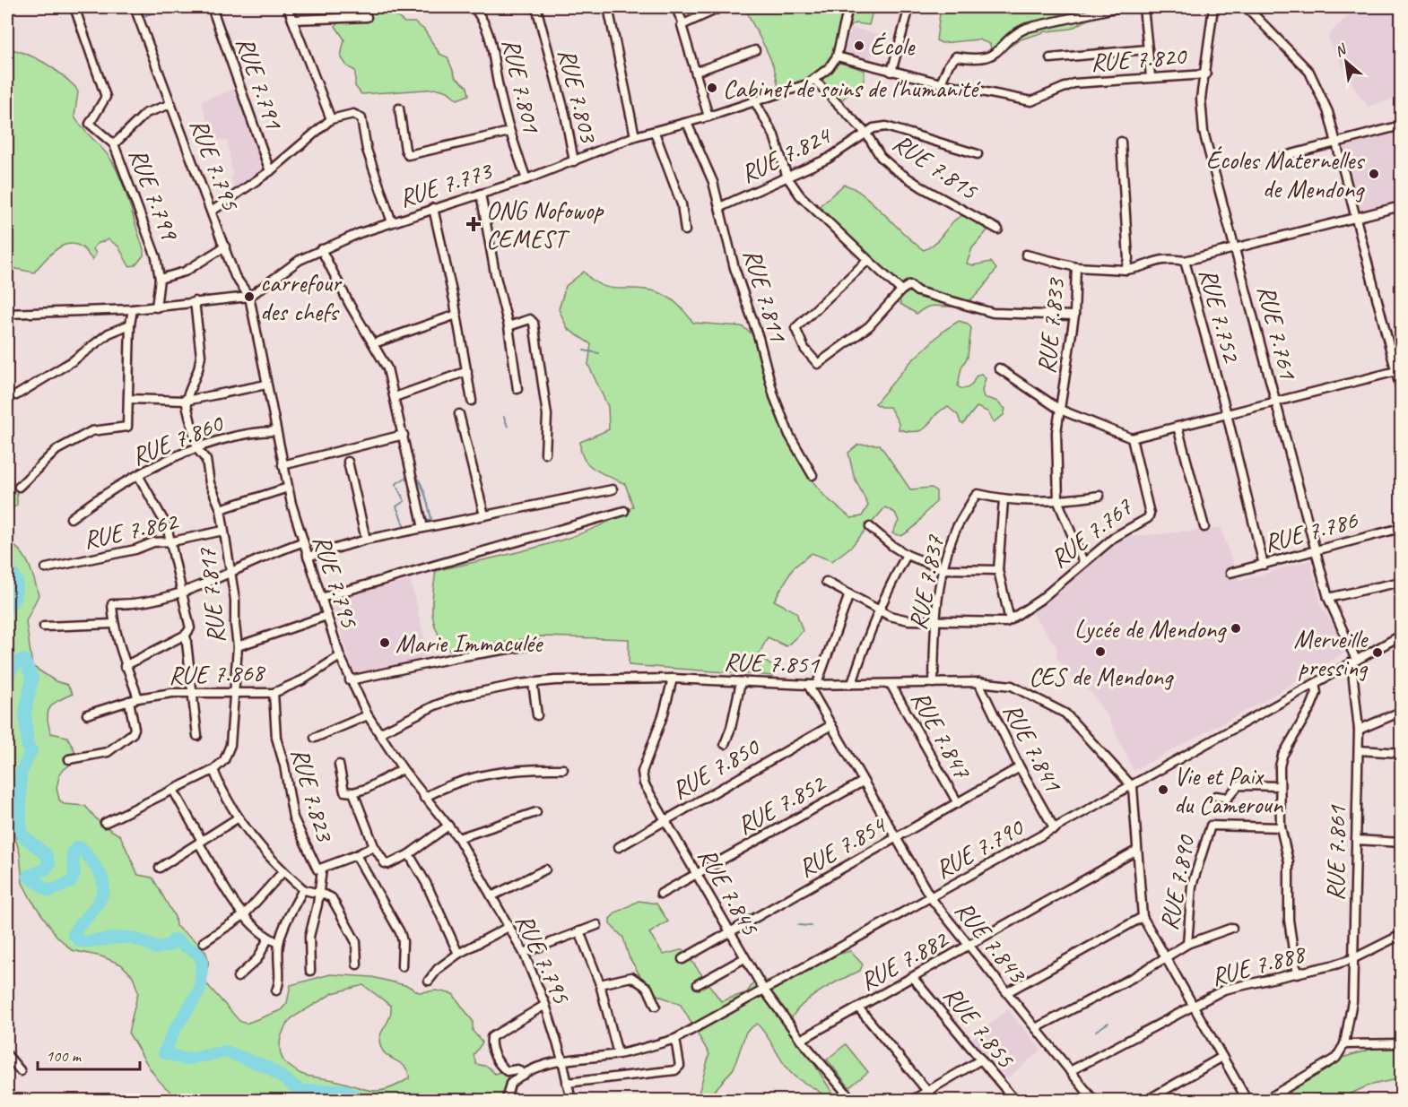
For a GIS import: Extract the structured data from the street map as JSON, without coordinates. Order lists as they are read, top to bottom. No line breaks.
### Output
{"streets":{"street":["RUE 7.820","RUE 7.791","RUE 7.801","RUE 7.803","RUE 7.824","RUE 7.795","RUE 7.815","RUE 7.773","RUE 7.799","RUE 7.811","RUE 7.752","RUE 7.833","RUE 7.761","RUE 7.860","RUE 7.862","RUE 7.786","RUE 7.767","RUE 7.837","RUE 7.817","RUE 7.851","RUE 7.868","RUE 7.847","RUE 7.841","RUE 7.850","RUE 7.823","RUE 7.852","RUE 7.854","RUE 7.790","RUE 7.861","RUE 7.890","RUE 7.845","RUE 7.843","RUE 7.882","RUE 7.888","RUE 7.855"]},"crossings":[["RUE 7.820","RUE 7.773"],["RUE 7.820","RUE 7.761"],["RUE 7.801","RUE 7.773"],["RUE 7.803","RUE 7.773"],["RUE 7.824","RUE 7.815"],["RUE 7.824","RUE 7.811"],["RUE 7.795","RUE 7.773"],["RUE 7.795","RUE 7.799"],["RUE 7.795","RUE 7.860"],["RUE 7.795","RUE 7.851"],["RUE 7.795","RUE 7.868"],["RUE 7.795","RUE 7.790"],["RUE 7.815","RUE 7.773"],["RUE 7.773","RUE 7.811"],["RUE 7.752","RUE 7.761"],["RUE 7.752","RUE 7.786"],["RUE 7.833","RUE 7.767"],["RUE 7.761","RUE 7.786"],["RUE 7.761","RUE 7.790"],["RUE 7.761","RUE 7.861"],["RUE 7.860","RUE 7.817"],["RUE 7.862","RUE 7.817"],["RUE 7.767","RUE 7.837"],["RUE 7.837","RUE 7.851"],["RUE 7.817","RUE 7.868"],["RUE 7.851","RUE 7.847"],["RUE 7.851","RUE 7.841"],["RUE 7.851","RUE 7.790"],["RUE 7.851","RUE 7.845"],["RUE 7.851","RUE 7.843"],["RUE 7.868","RUE 7.823"],["RUE 7.847","RUE 7.854"],["RUE 7.841","RUE 7.854"],["RUE 7.841","RUE 7.790"],["RUE 7.850","RUE 7.845"],["RUE 7.850","RUE 7.843"],["RUE 7.852","RUE 7.845"],["RUE 7.852","RUE 7.843"],["RUE 7.854","RUE 7.845"],["RUE 7.854","RUE 7.843"],["RUE 7.790","RUE 7.861"],["RUE 7.790","RUE 7.845"],["RUE 7.790","RUE 7.843"],["RUE 7.861","RUE 7.888"],["RUE 7.890","RUE 7.843"],["RUE 7.845","RUE 7.882"],["RUE 7.843","RUE 7.882"],["RUE 7.843","RUE 7.888"],["RUE 7.882","RUE 7.855"]],"places":{"other":["École","Cabinet de soins de l'humanité","Écoles Maternelles de Mendong","carrefour des chefs","Lycée de Mendong","Marie Immaculée","CES de Mendong","Merveille pressing","Vie et Paix du Cameroun"],"health":["ONG Nofowop CEMEST"]},"scale_bar":"100 m","north":"top left"}
